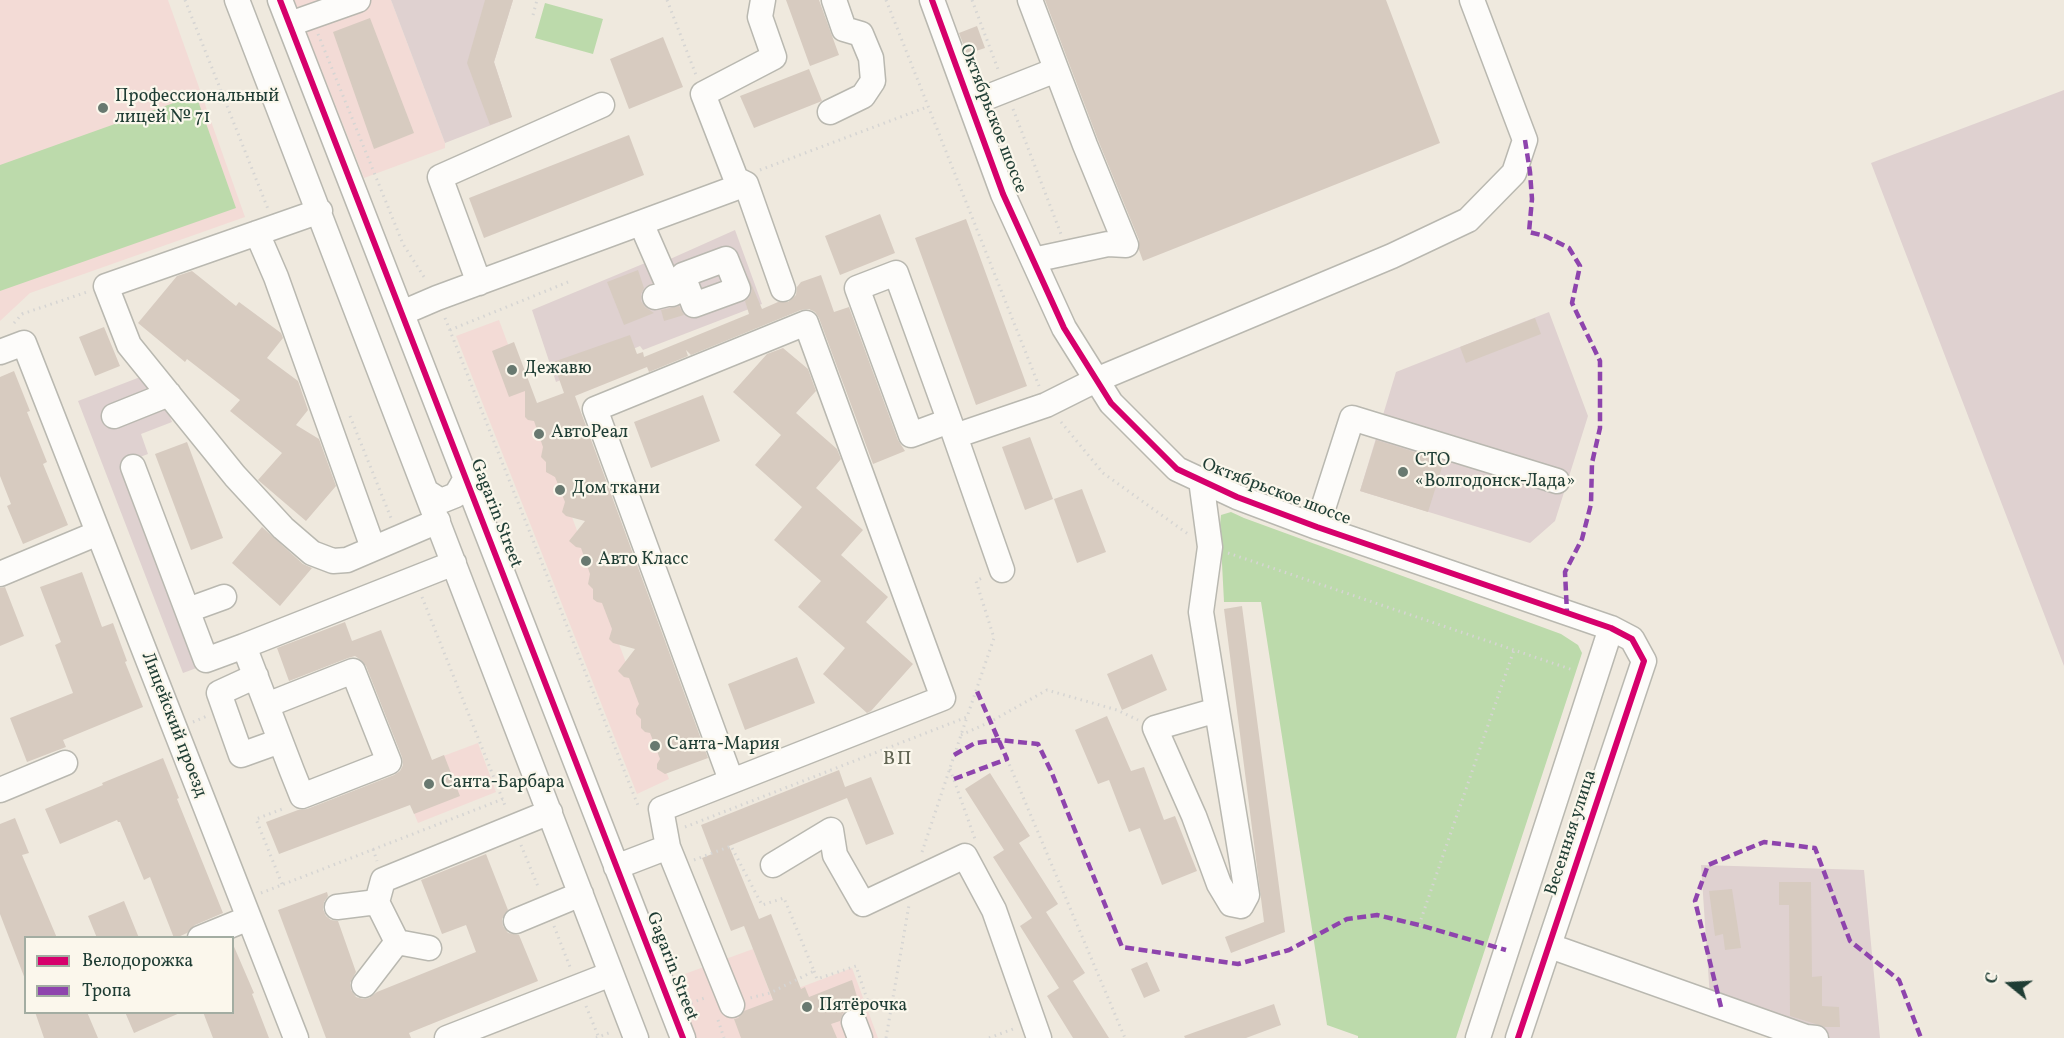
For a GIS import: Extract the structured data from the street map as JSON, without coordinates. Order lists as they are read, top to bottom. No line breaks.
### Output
{"streets":{"street":["Октябрьское шоссе","Gagarin Street","Лицейский проезд","Весенняя улица"]},"crossings":[["Октябрьское шоссе","Весенняя улица"]],"districts":["ВП"],"places":["Профессиональный лицей № 71","Дежавю","АвтоРеал","СТО «Волгодонск-Лада»","Дом ткани","Авто Класс","Санта-Мария","Санта-Барбара","Пятёрочка"],"legend":["Велодорожка","Тропа"],"north":"left"}
